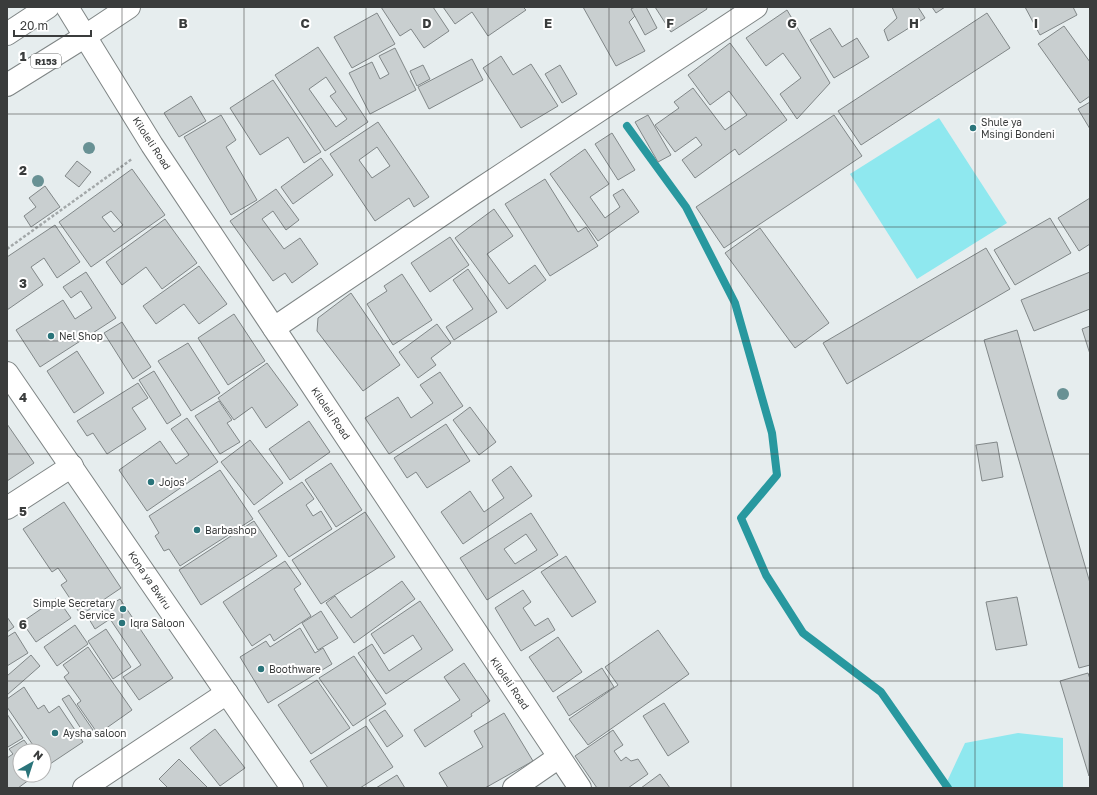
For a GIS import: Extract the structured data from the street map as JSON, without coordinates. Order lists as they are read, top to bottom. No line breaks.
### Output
{"streets":{"street":["R153","Kiloleli Road","Kona ya Bwiru"]},"crossings":[["R153","Kiloleli Road"]],"places":["Shule ya Msingi Bondeni","Nel Shop","Jojos'","Barbashop","Simple Secretary Service","Iqra Saloon","Boothware","Aysha saloon"],"scale_bar":"20 m","north":"top right","grid":{"columns":["B","C","D","E","F","G","H","I"],"rows":["1","2","3","4","5","6"]}}
